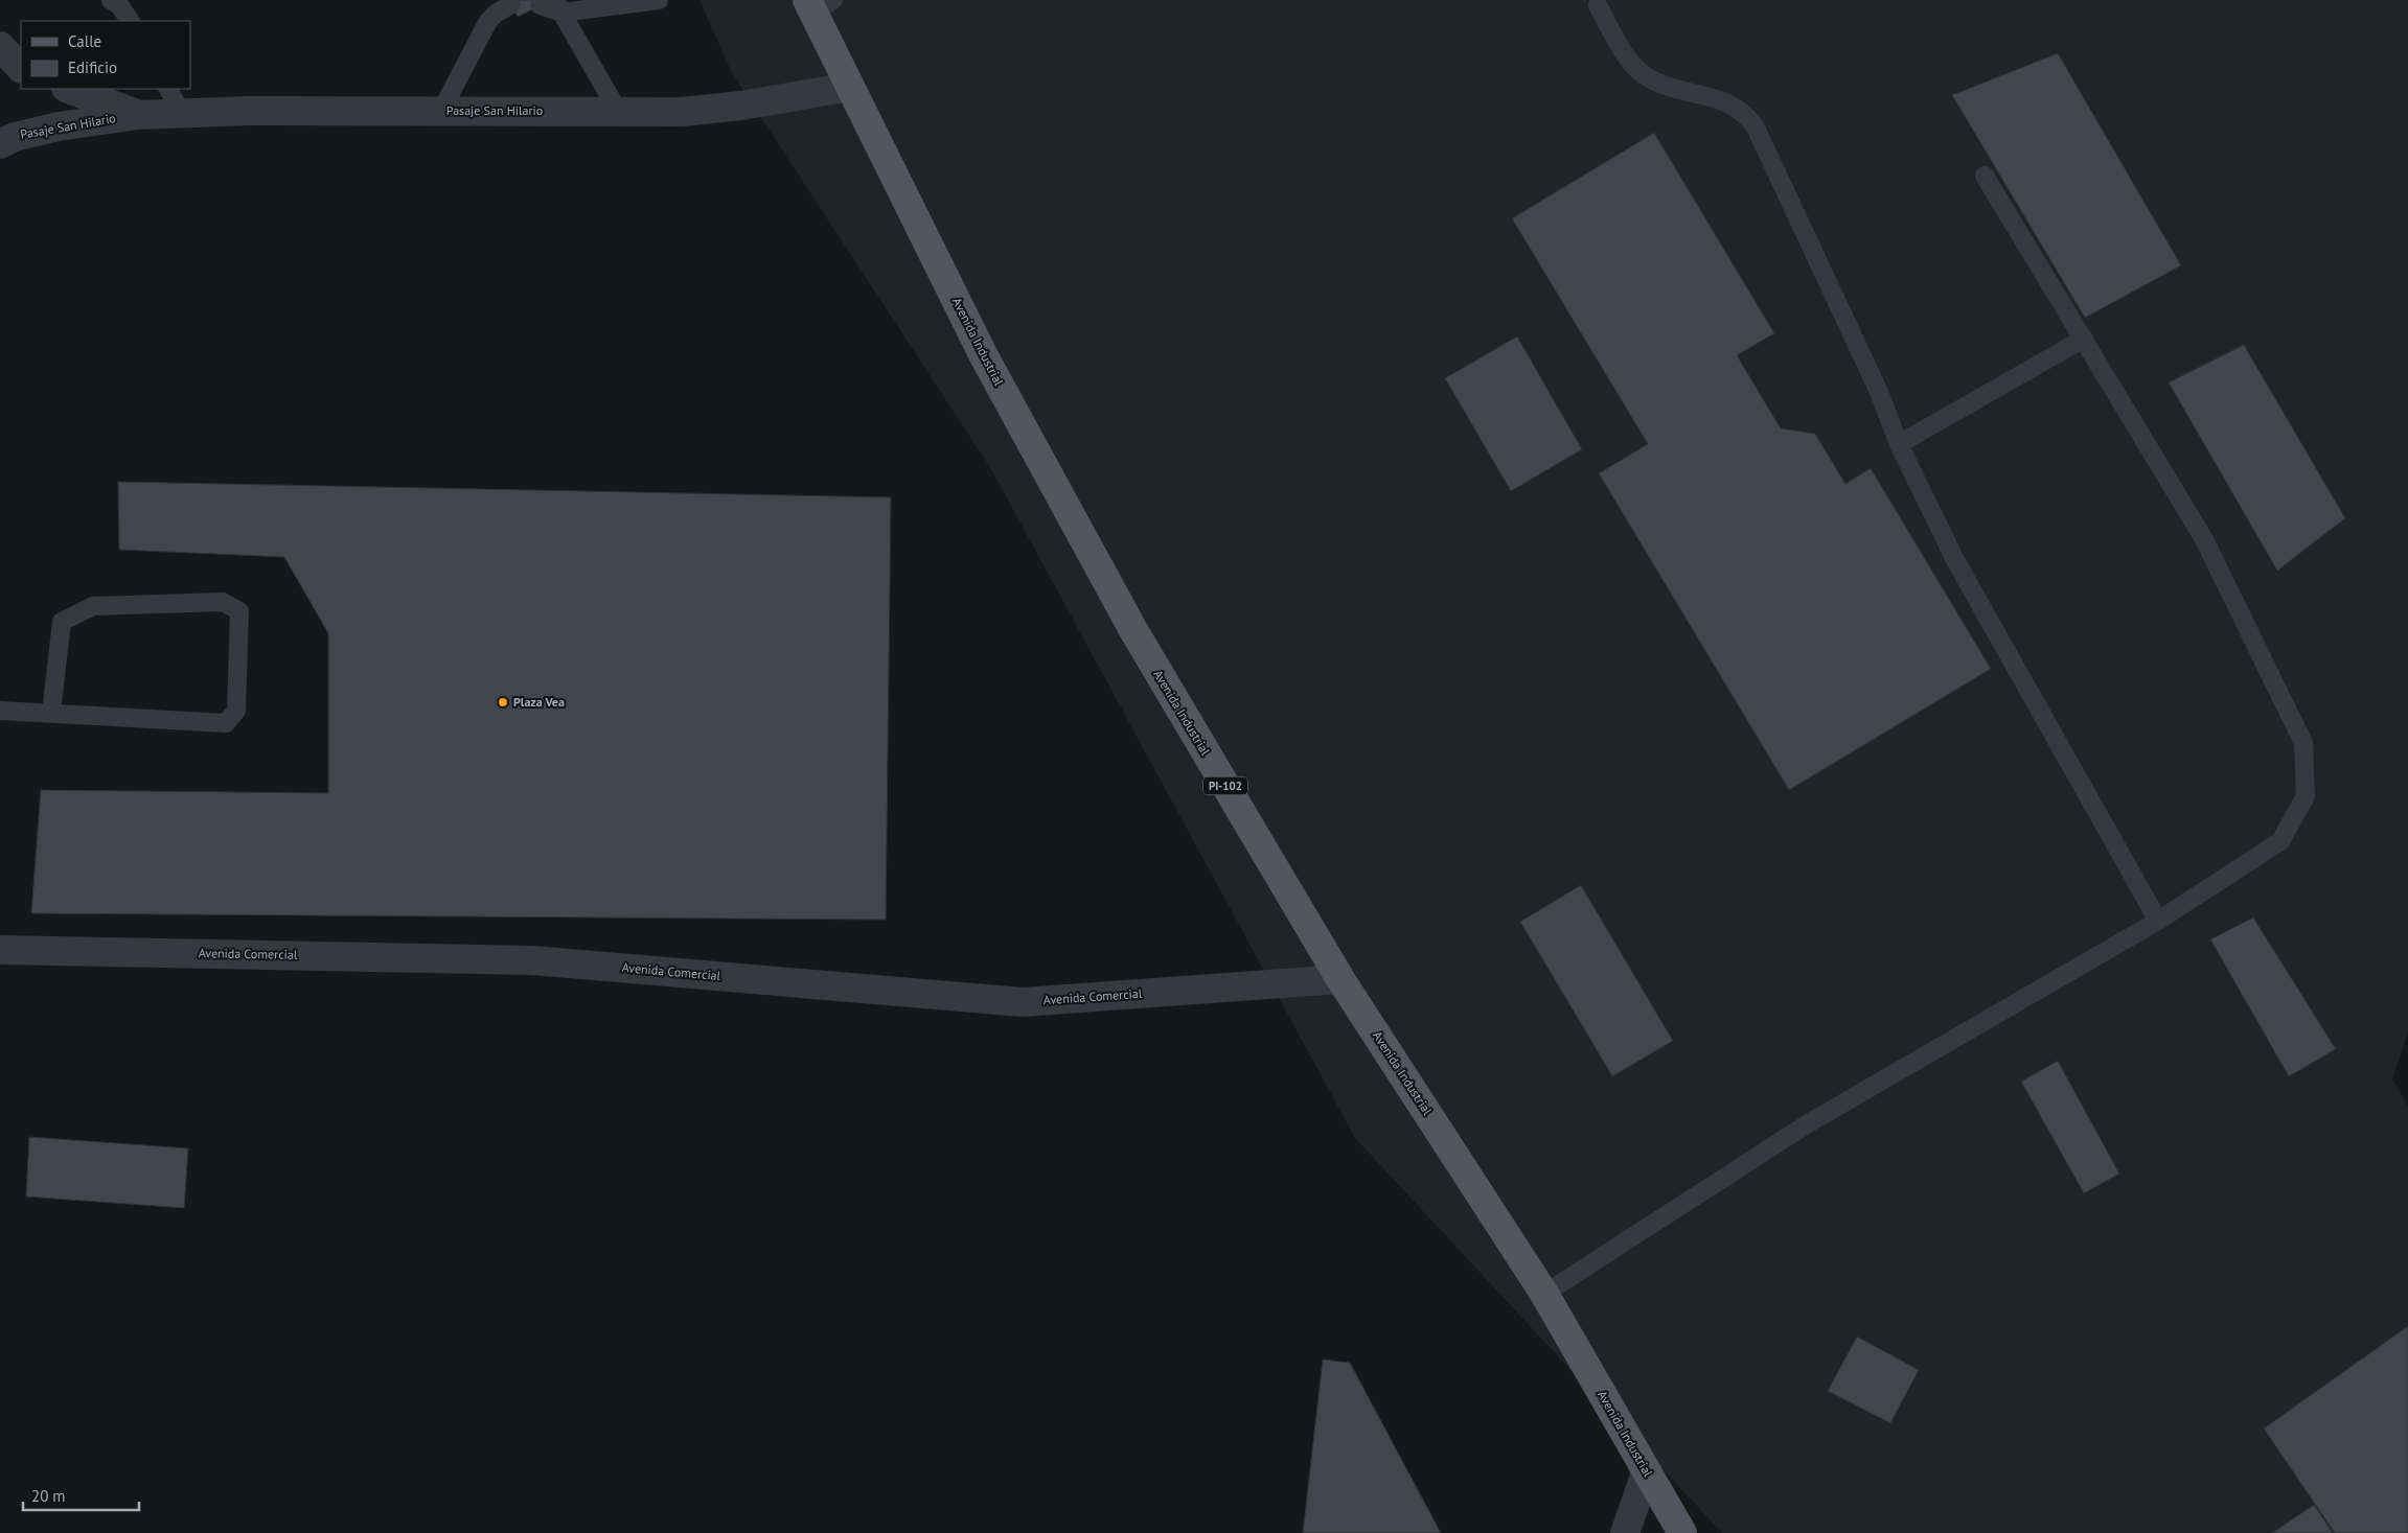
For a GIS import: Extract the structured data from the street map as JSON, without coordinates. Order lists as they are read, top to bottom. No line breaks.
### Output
{"streets":{"main road":["Avenida Industrial","PI-102"],"street":["Pasaje San Hilario","Avenida Comercial"]},"crossings":[["Pasaje San Hilario","Avenida Industrial"],["Avenida Industrial","Avenida Comercial"]],"places":["Plaza Vea"],"legend":["Calle","Edificio"],"scale_bar":"20 m"}
